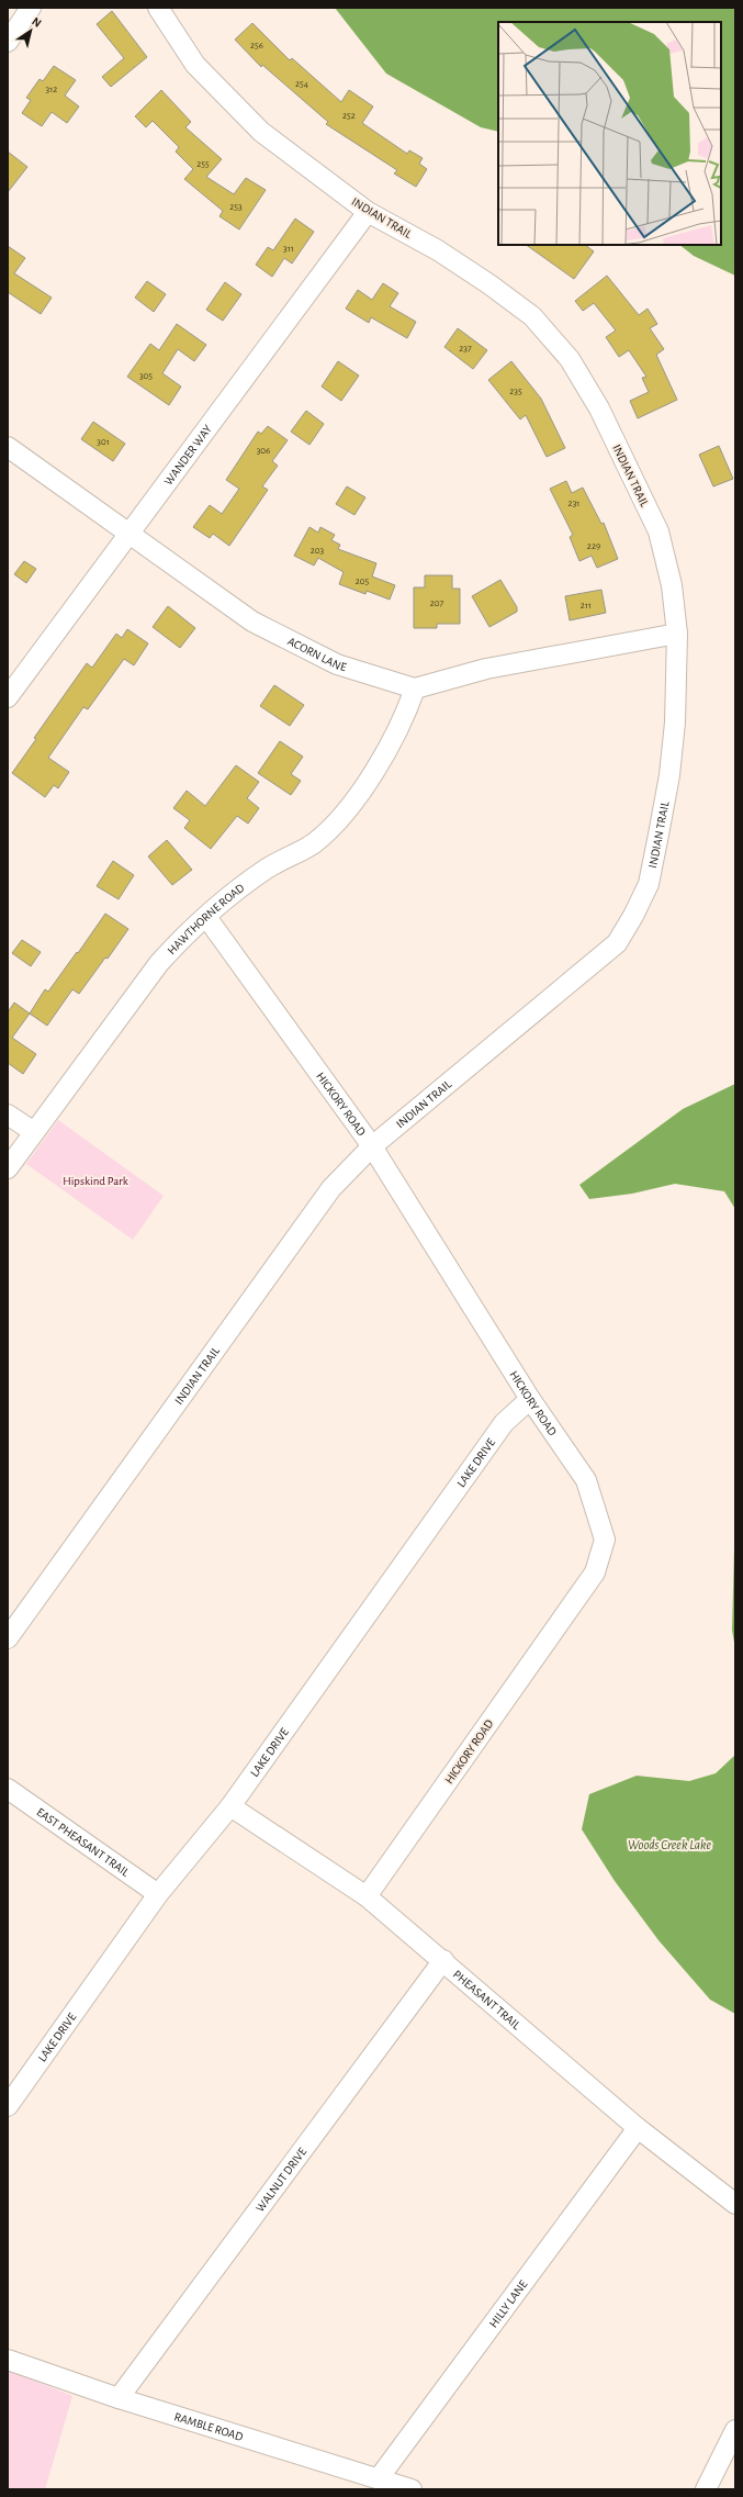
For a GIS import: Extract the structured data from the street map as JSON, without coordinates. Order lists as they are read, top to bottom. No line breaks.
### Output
{"streets":{"street":["INDIAN TRAIL","WANDER WAY","ACORN LANE","HAWTHORNE ROAD","HICKORY ROAD","LAKE DRIVE","EAST PHEASANT TRAIL","PHEASANT TRAIL","WALNUT DRIVE","HILLY LANE","RAMBLE ROAD"]},"crossings":[["INDIAN TRAIL","WANDER WAY"],["INDIAN TRAIL","HICKORY ROAD"],["WANDER WAY","ACORN LANE"],["ACORN LANE","HAWTHORNE ROAD"],["HAWTHORNE ROAD","HICKORY ROAD"],["HICKORY ROAD","LAKE DRIVE"],["HICKORY ROAD","PHEASANT TRAIL"],["LAKE DRIVE","EAST PHEASANT TRAIL"],["LAKE DRIVE","PHEASANT TRAIL"],["PHEASANT TRAIL","WALNUT DRIVE"],["PHEASANT TRAIL","HILLY LANE"],["WALNUT DRIVE","RAMBLE ROAD"],["HILLY LANE","RAMBLE ROAD"]],"water":["Woods Creek Lake"],"parks":["Hipskind Park"],"house_numbers":["256","254","312","252","255","253","311","237","305","235","301","306","231","229","203","205","207","211"],"north":"top right"}
